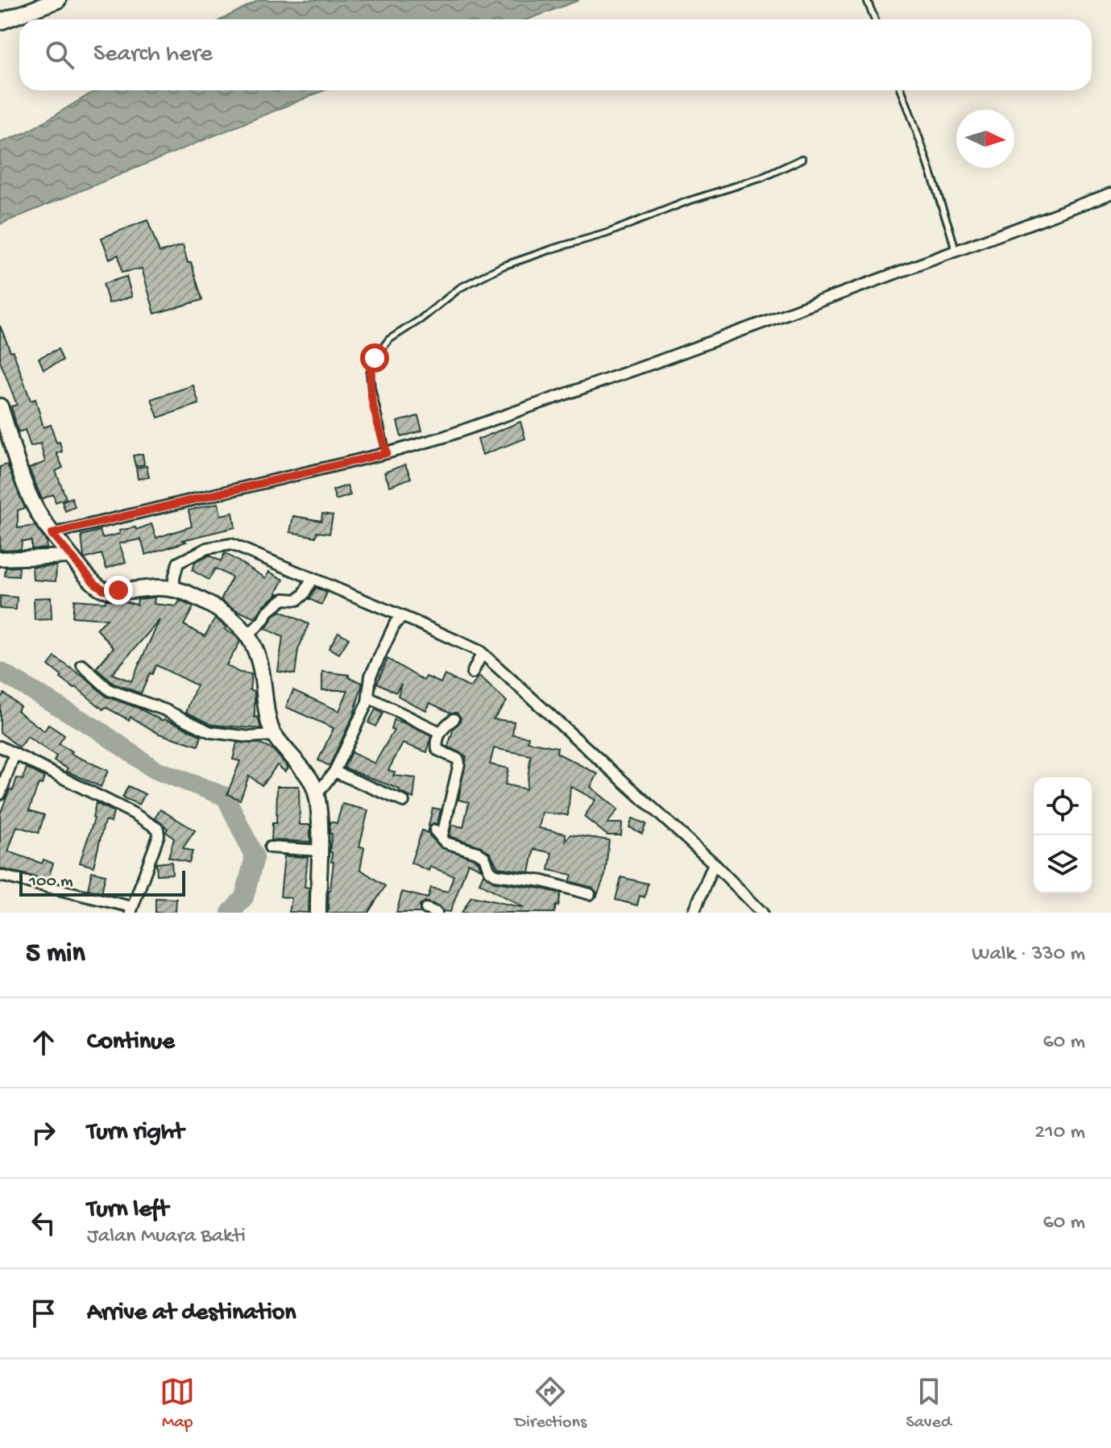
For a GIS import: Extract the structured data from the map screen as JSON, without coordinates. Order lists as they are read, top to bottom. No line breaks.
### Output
{"scale_bar":"100 m","north":"right","page":{"search":"Search here","scale":"100 m","heading":["5 min","Walk · 330 m"],"list":[["Continue","60 m"],["Turn right","210 m"],["Turn left","Jalan Muara Bakti","60 m"],"Arrive at destination"],"nav":["Map","Directions","Saved"]}}
